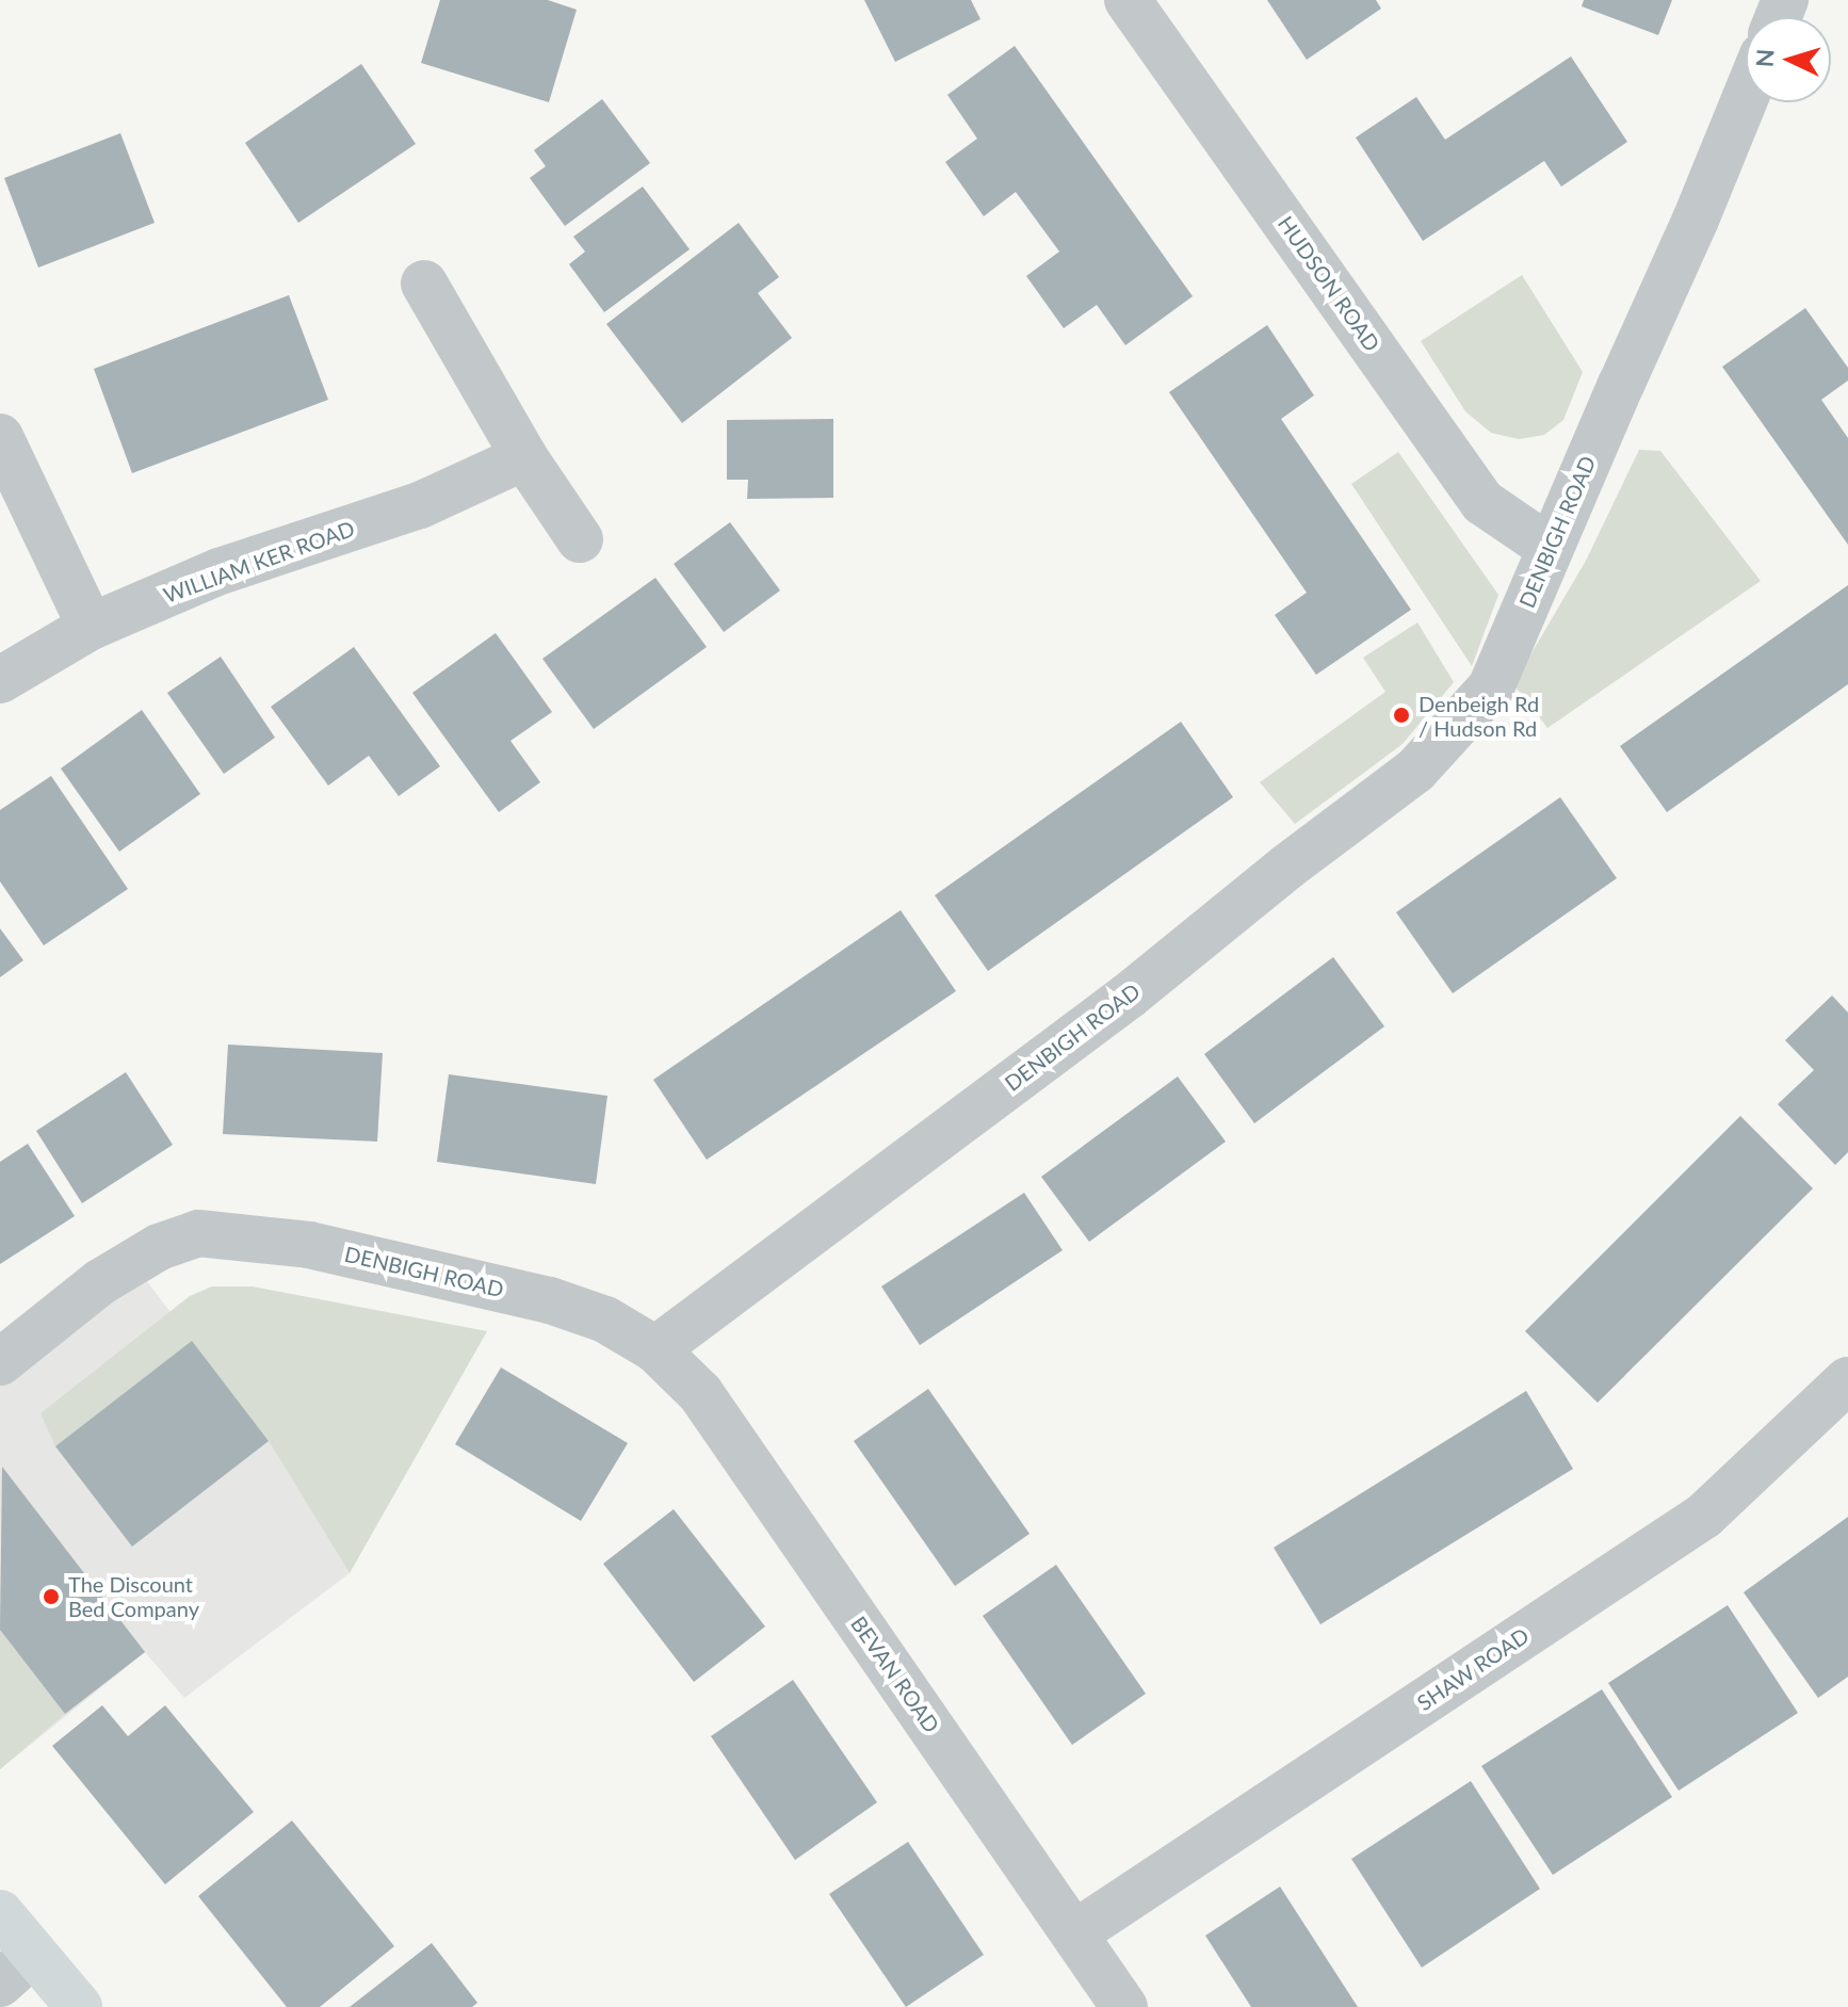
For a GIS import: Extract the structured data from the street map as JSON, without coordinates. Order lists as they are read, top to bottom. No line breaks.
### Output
{"streets":{"street":["HUDSON ROAD","DENBIGH ROAD","WILLIAM KER ROAD","SHAW ROAD","BEVAN ROAD"]},"crossings":[["HUDSON ROAD","DENBIGH ROAD"],["DENBIGH ROAD","BEVAN ROAD"],["SHAW ROAD","BEVAN ROAD"]],"places":["Denbeigh Rd / Hudson Rd","The Discount Bed Company"],"north":"left"}
